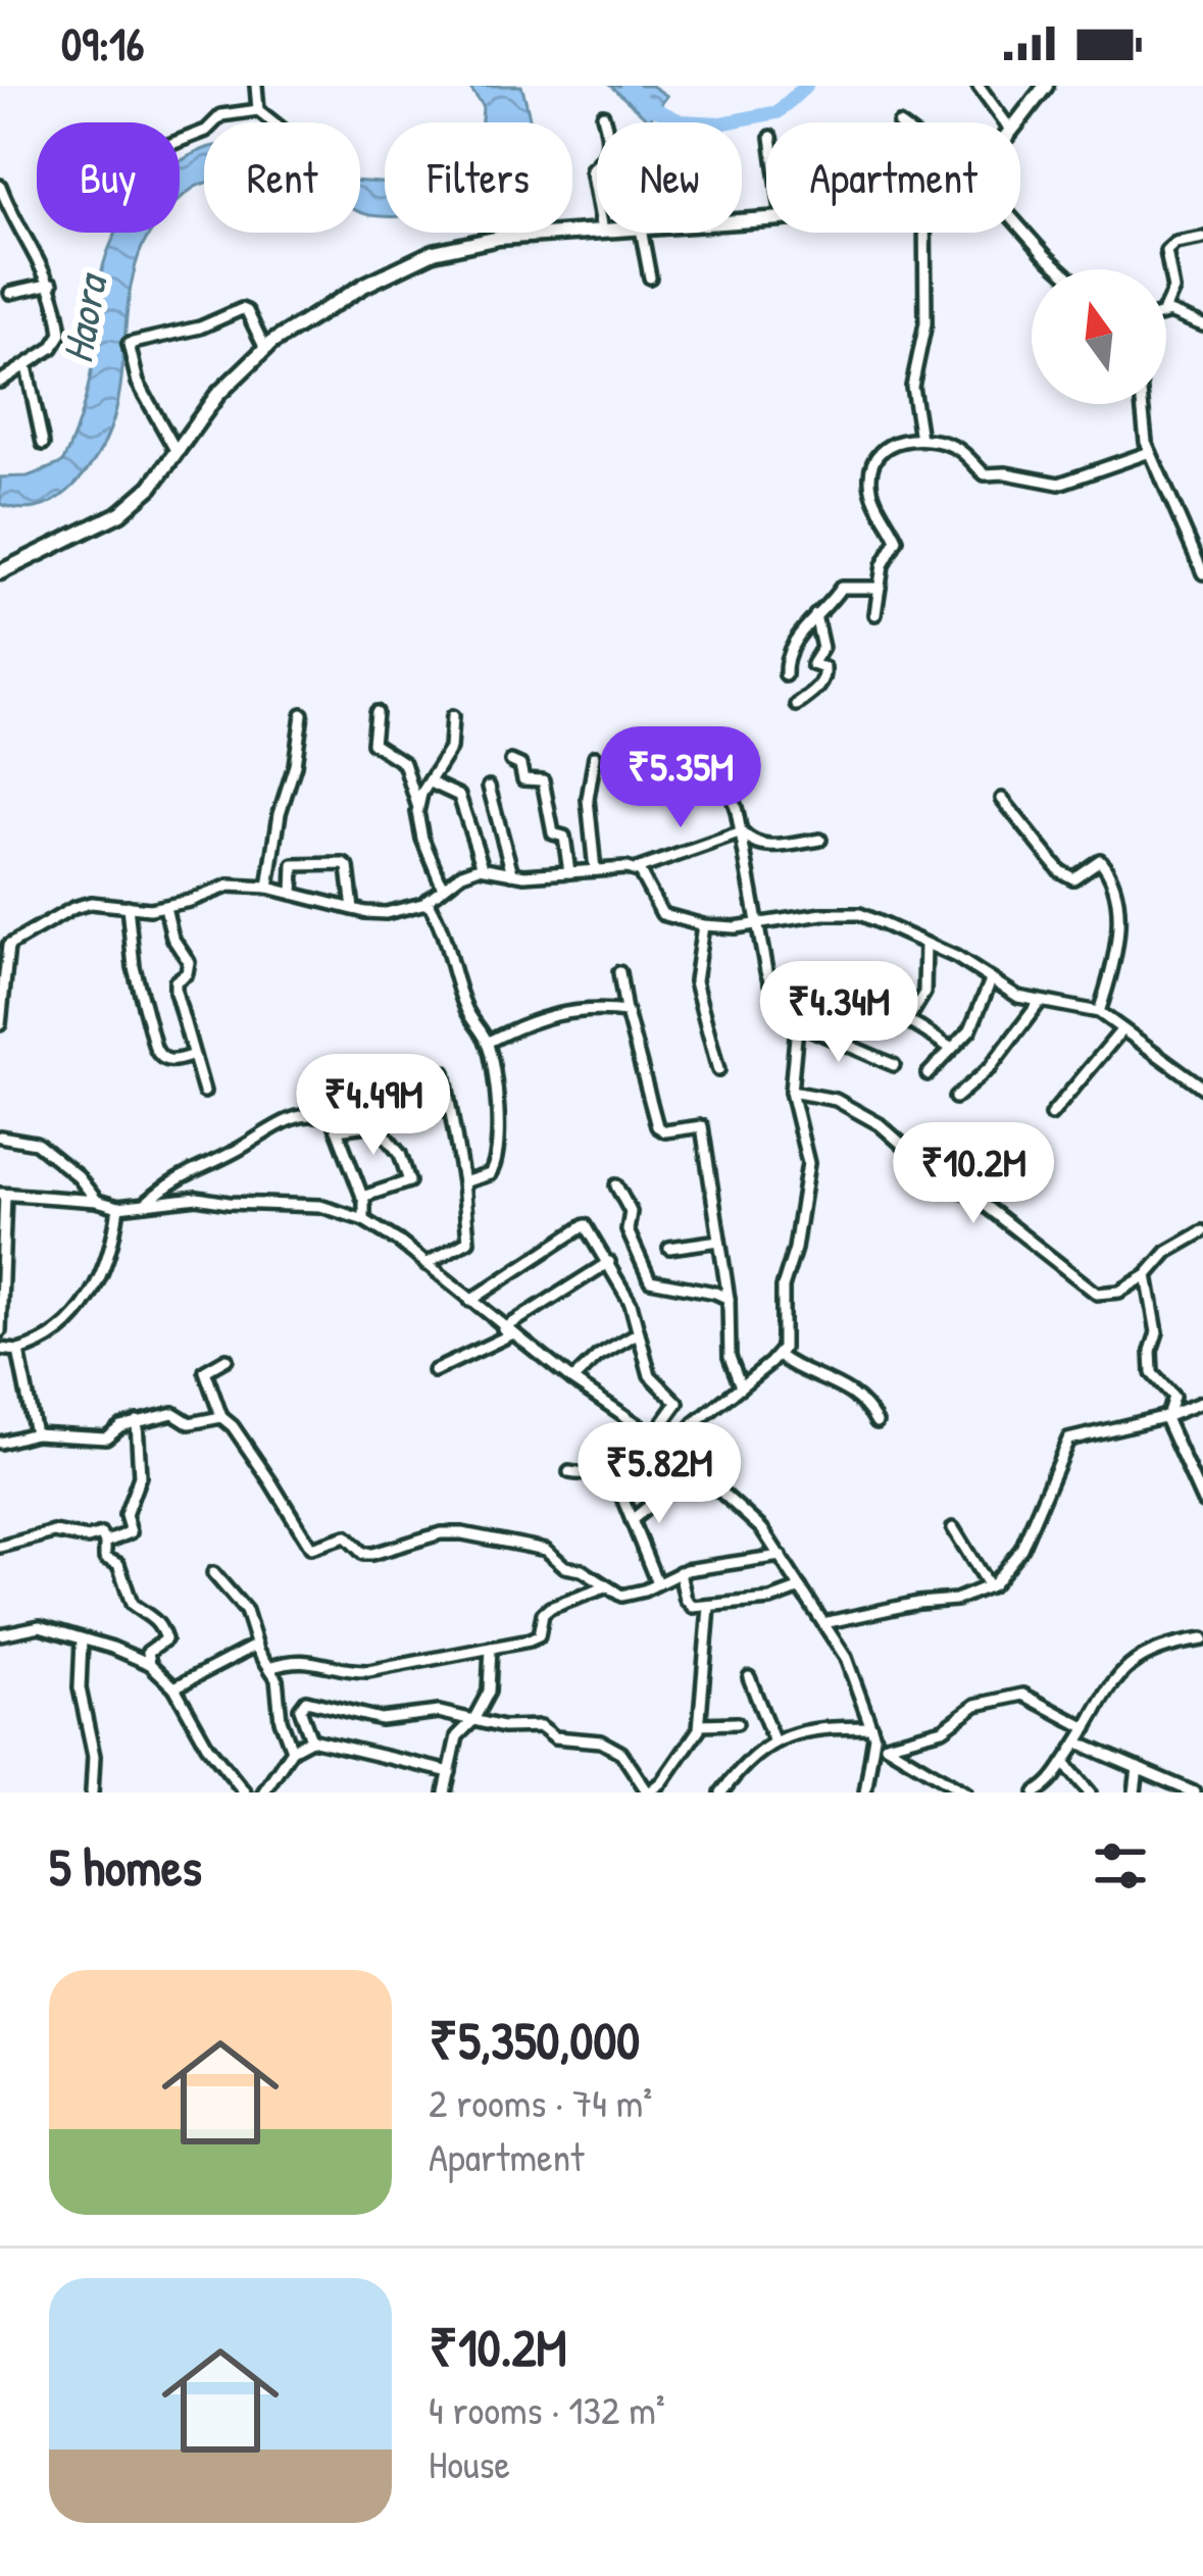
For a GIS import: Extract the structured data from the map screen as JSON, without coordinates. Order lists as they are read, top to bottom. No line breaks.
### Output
{"water":["Haora"],"north":"top","page":{"status":"09:16","chip":["Buy","Rent","Filters","New","Apartment"],"price":["₹5.35M","₹4.34M","₹4.49M","₹10.2M","₹5.82M"],"heading":"5 homes","list":[{"name":"₹5,350,000","note":"2 rooms · 74 m² · Apartment"},{"name":"₹10.2M","note":"4 rooms · 132 m² · House"}]}}
